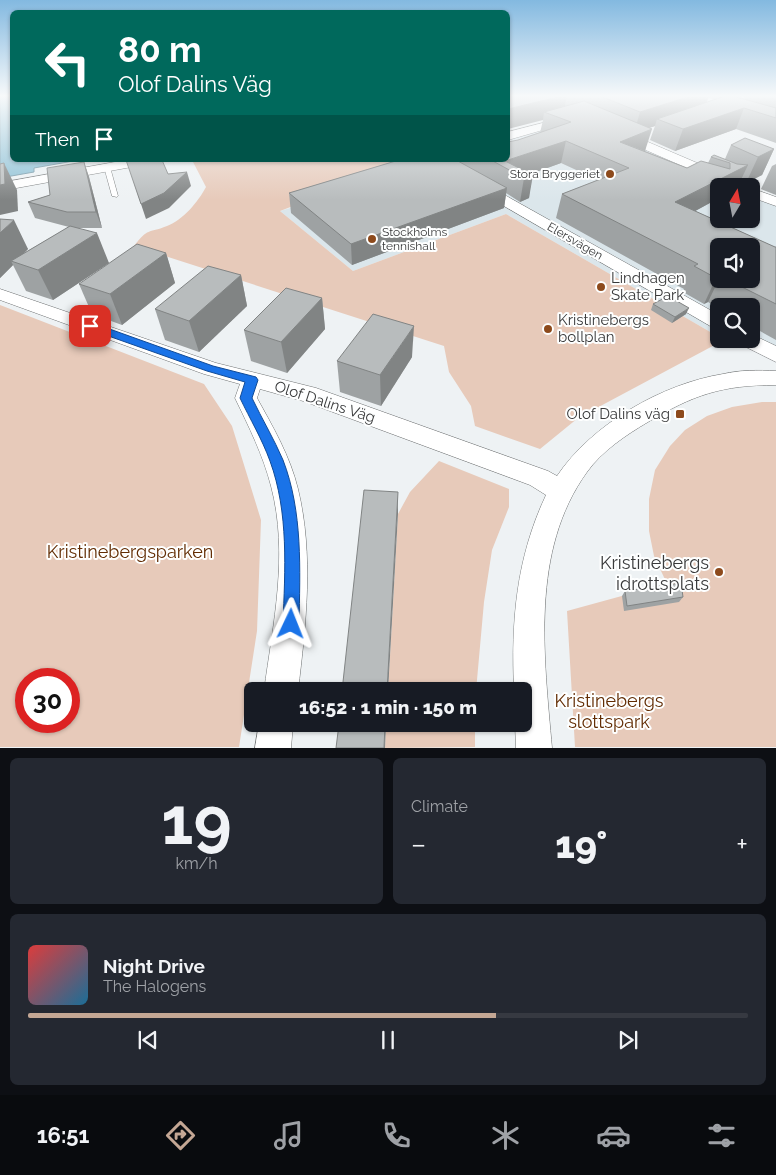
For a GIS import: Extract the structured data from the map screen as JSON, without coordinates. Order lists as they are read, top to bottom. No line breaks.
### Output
{"streets":{"street":["Elersvägen","Olof Dalins Väg"]},"parks":["Kristinebergsparken","Kristinebergs slottspark"],"places":{"other":["Stora Bryggeriet","Stockholms tennishall","Lindhagen Skate Park","Kristinebergs bollplan","Kristinebergs idrottsplats"],"transit":["Olof Dalins väg"]},"north":"top","page":{"turn":["80 m","Olof Dalins Väg"],"then":"Then","limit":"30","trip":"16:52 · 1 min · 150 m","tile":[["19","km/h"],"Climate"],"heat":["−","19°","+"],"song":["Night Drive","The Halogens"],"tabs":"16:51"}}
